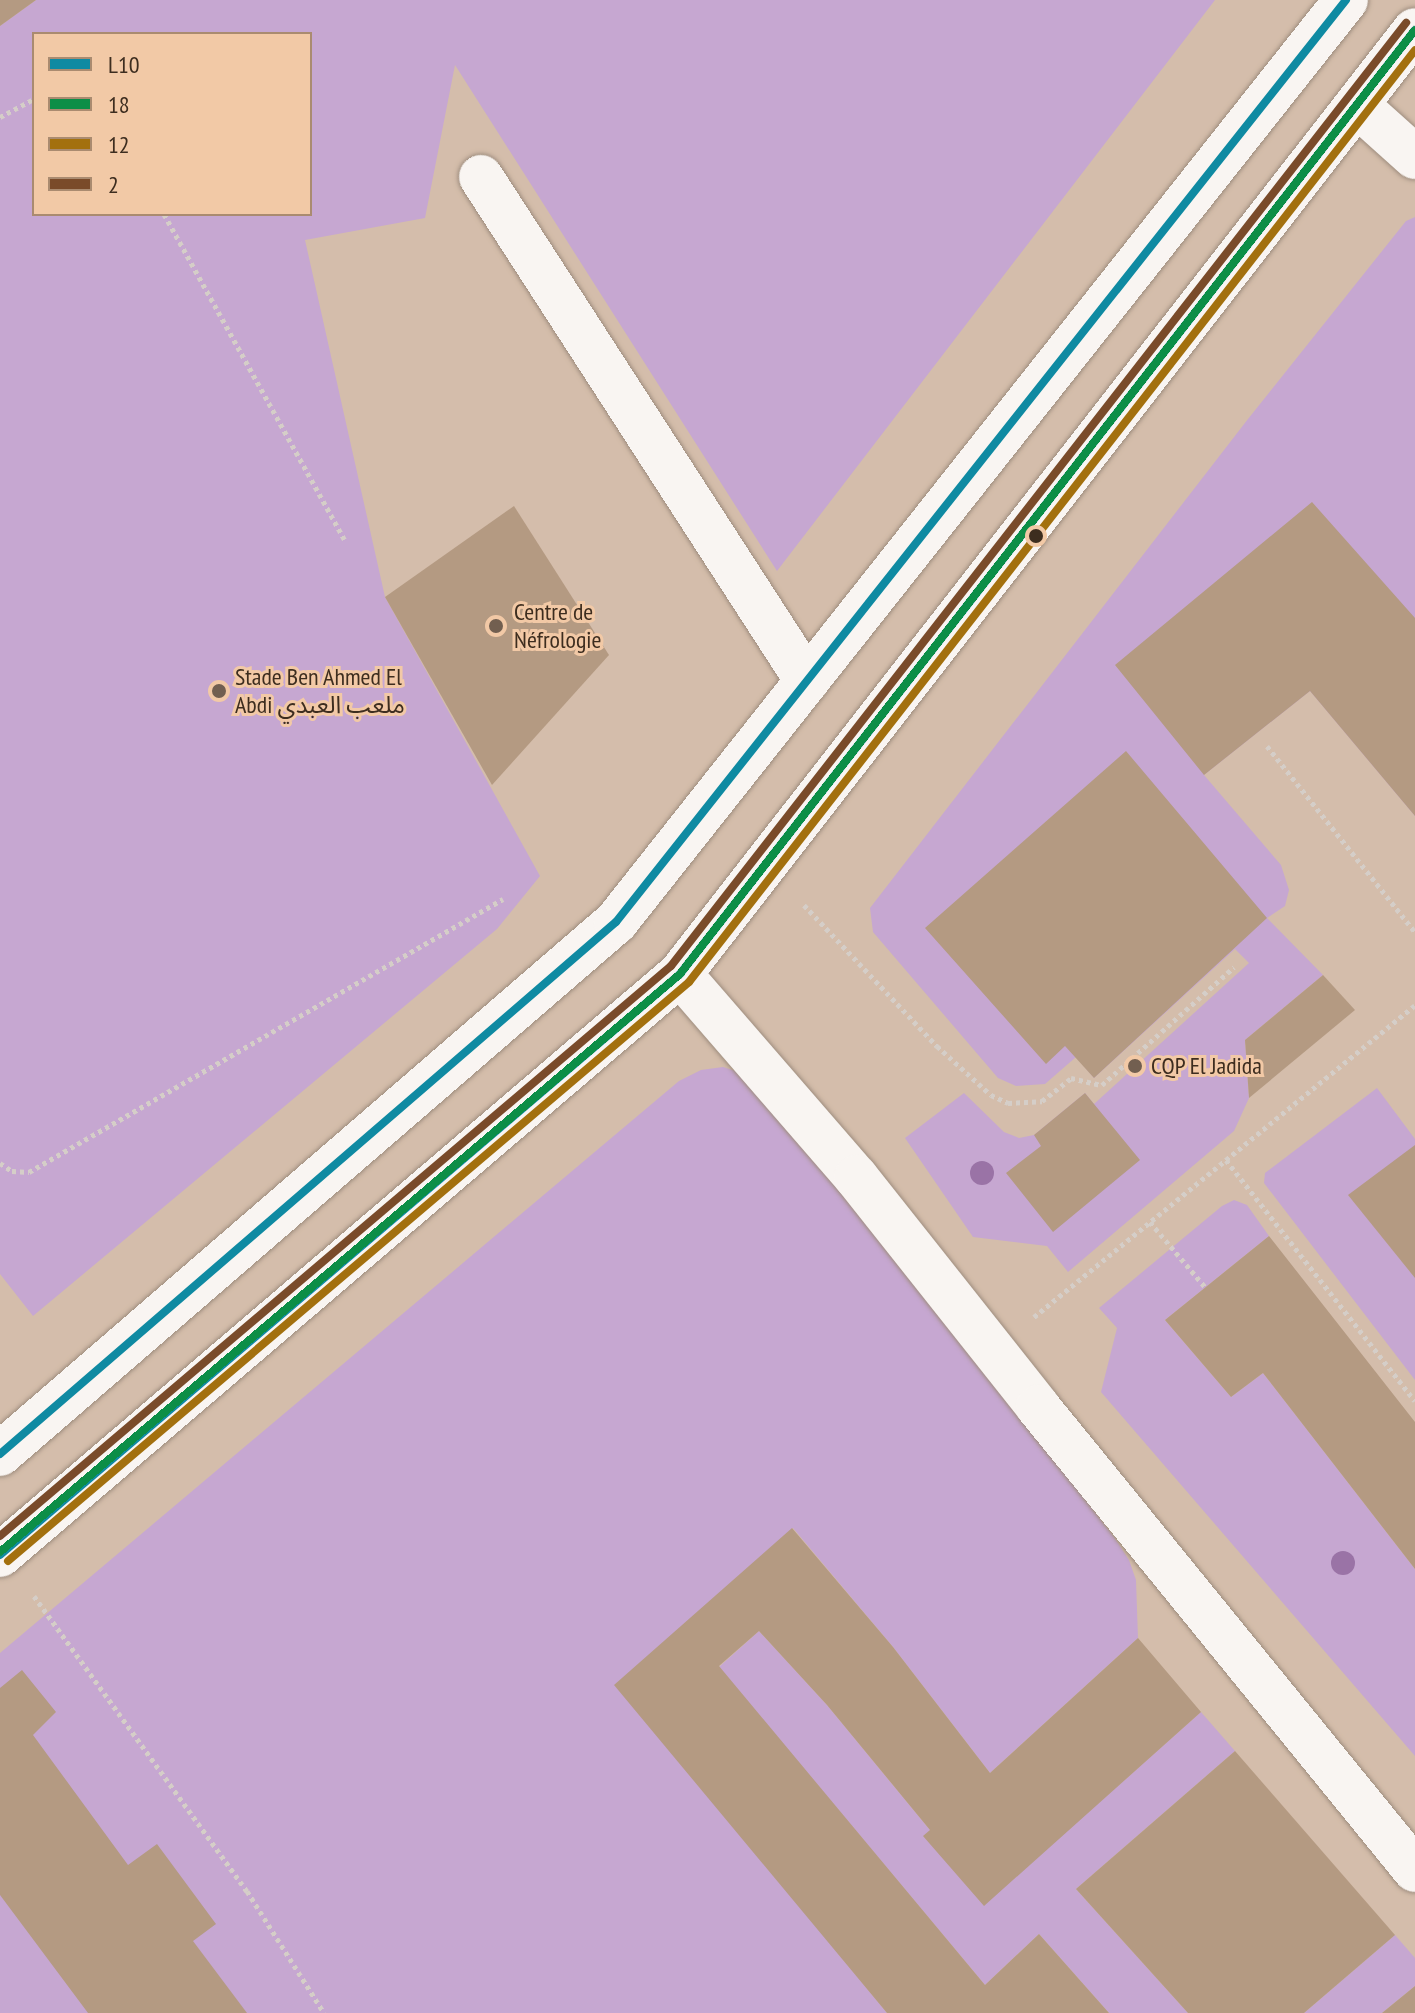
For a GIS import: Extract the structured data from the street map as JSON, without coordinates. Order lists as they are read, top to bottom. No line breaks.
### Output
{"places":["Centre de Néfrologie","Stade Ben Ahmed El Abdi ملعب العبدي","CQP El Jadida"],"lines":["transit line L10","transit line 2","transit line 18","transit line 12"],"legend":["L10","18","12","2"]}
